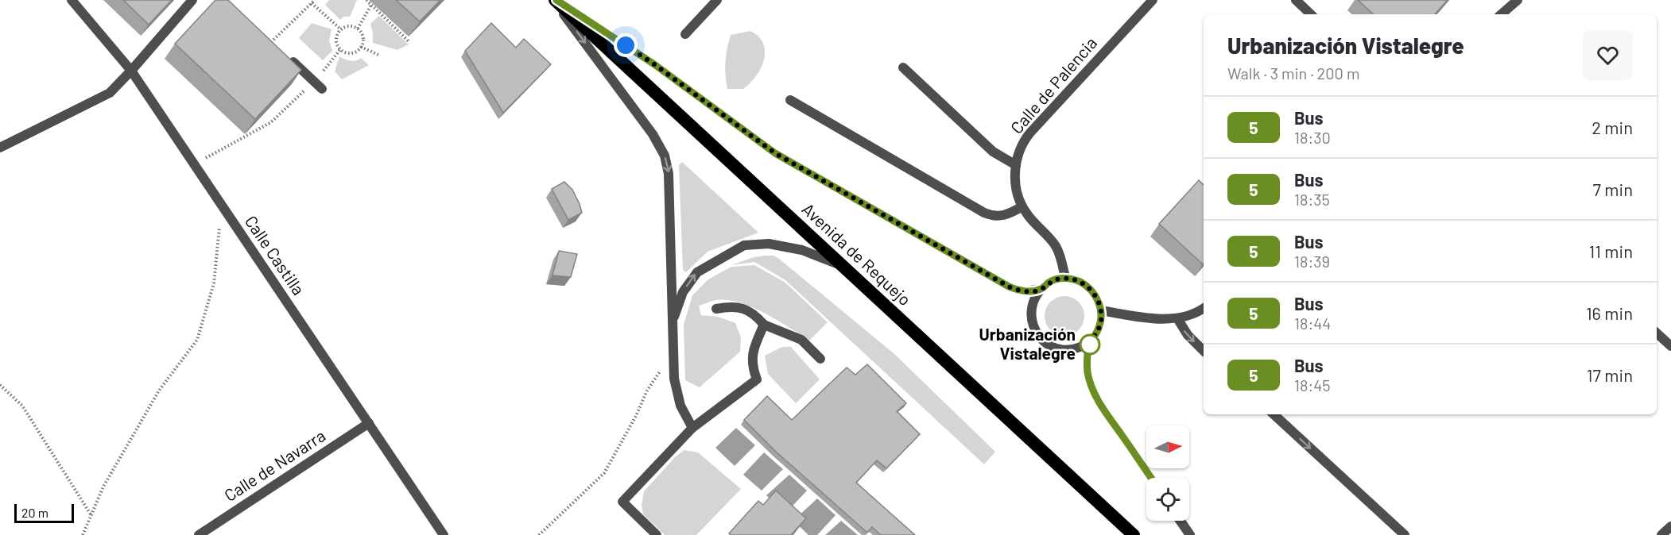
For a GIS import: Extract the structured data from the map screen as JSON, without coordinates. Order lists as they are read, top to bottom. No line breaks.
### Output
{"streets":{"highway":["Avenida de Requejo"],"street":["Calle de Palencia","Calle Castilla","Calle de Navarra"]},"crossings":[["Calle Castilla","Calle de Navarra"]],"places":["Urbanización Vistalegre"],"lines":["bus line 5"],"scale_bar":"20 m","north":"right","page":{"heading":["Urbanización Vistalegre","Walk · 3 min · 200 m"],"list":[{"mark":"5","name":"Bus","note":"18:30","value":"2 min"},{"mark":"5","name":"Bus","note":"18:35","value":"7 min"},{"mark":"5","name":"Bus","note":"18:39","value":"11 min"},{"mark":"5","name":"Bus","note":"18:44","value":"16 min"},{"mark":"5","name":"Bus","note":"18:45","value":"17 min"}],"scale":"20 m"}}
